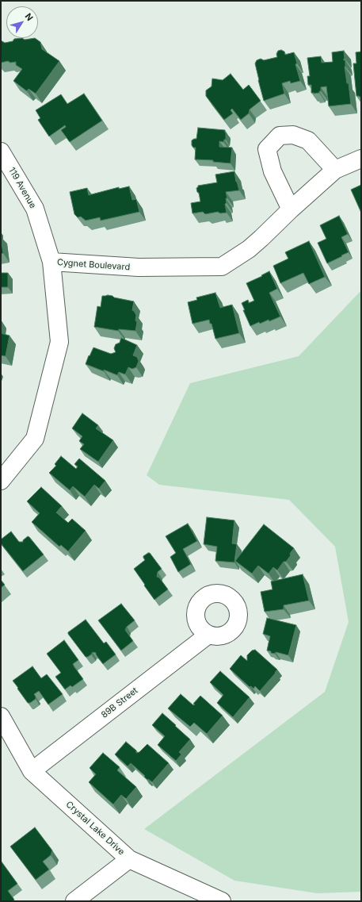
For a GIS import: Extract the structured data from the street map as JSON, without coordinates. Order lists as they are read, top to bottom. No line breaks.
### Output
{"streets":{"street":["119 Avenue","Cygnet Boulevard","89B Street","Crystal Lake Drive"]},"crossings":[["119 Avenue","Cygnet Boulevard"],["89B Street","Crystal Lake Drive"]],"north":"top right"}
